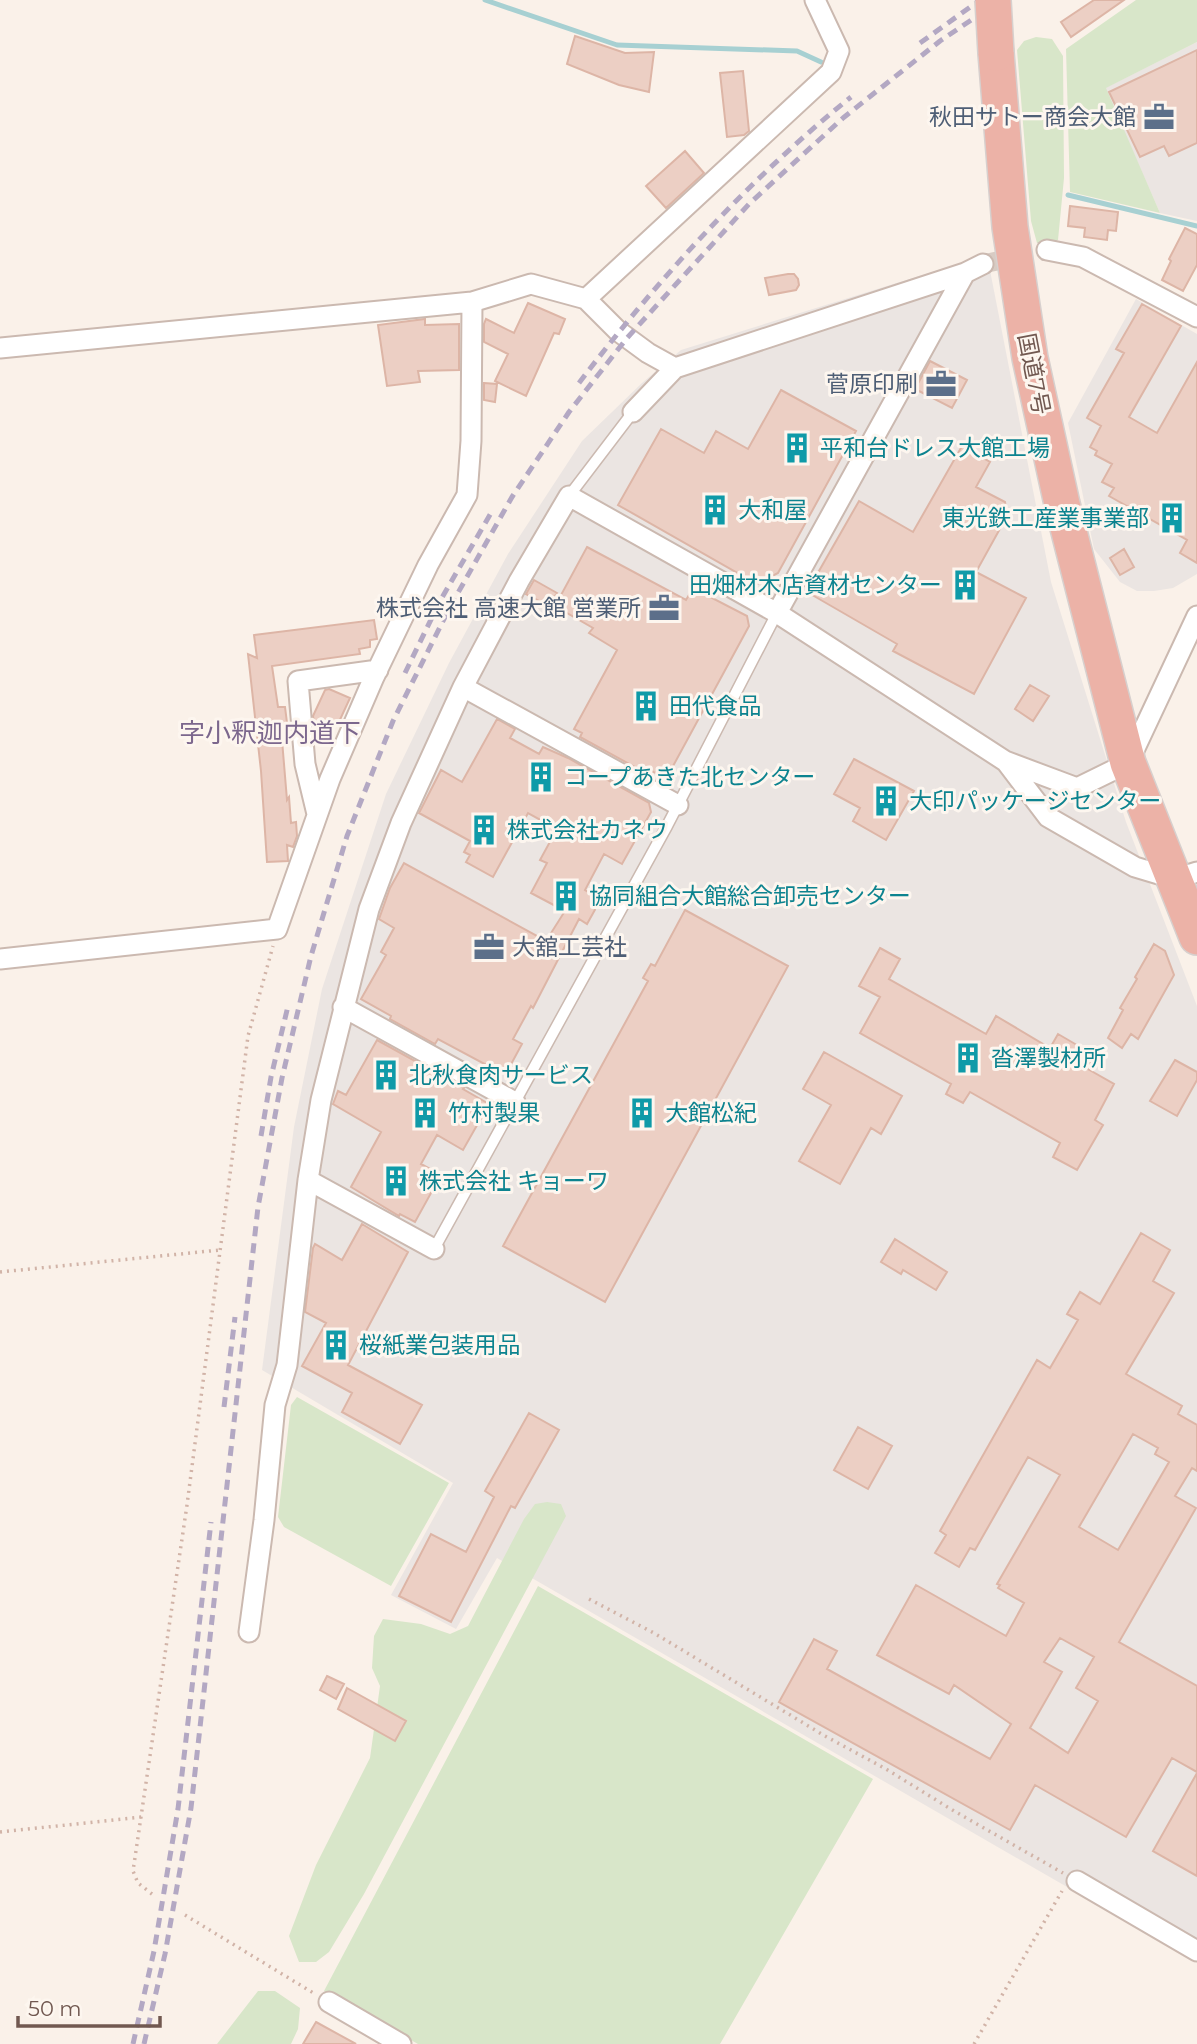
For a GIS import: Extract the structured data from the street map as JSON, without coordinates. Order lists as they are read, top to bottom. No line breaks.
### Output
{"streets":{"highway":["国道7号"]},"districts":["字小釈迦内道下"],"places":{"office":["秋田サトー商会大館","菅原印刷","株式会社 高速大館 営業所","大舘工芸社"],"building":["平和台ドレス大館工場","大和屋","東光鉄工産業事業部","田畑材木店資材センター","田代食品","コープあきた北センター","大印パッケージセンター","株式会社カネウ","協同組合大館総合卸売センター","沓澤製材所","北秋食肉サービス","竹村製果","大館松紀","株式会社 キョーワ","桜紙業包装用品"]},"scale_bar":"50 m"}
